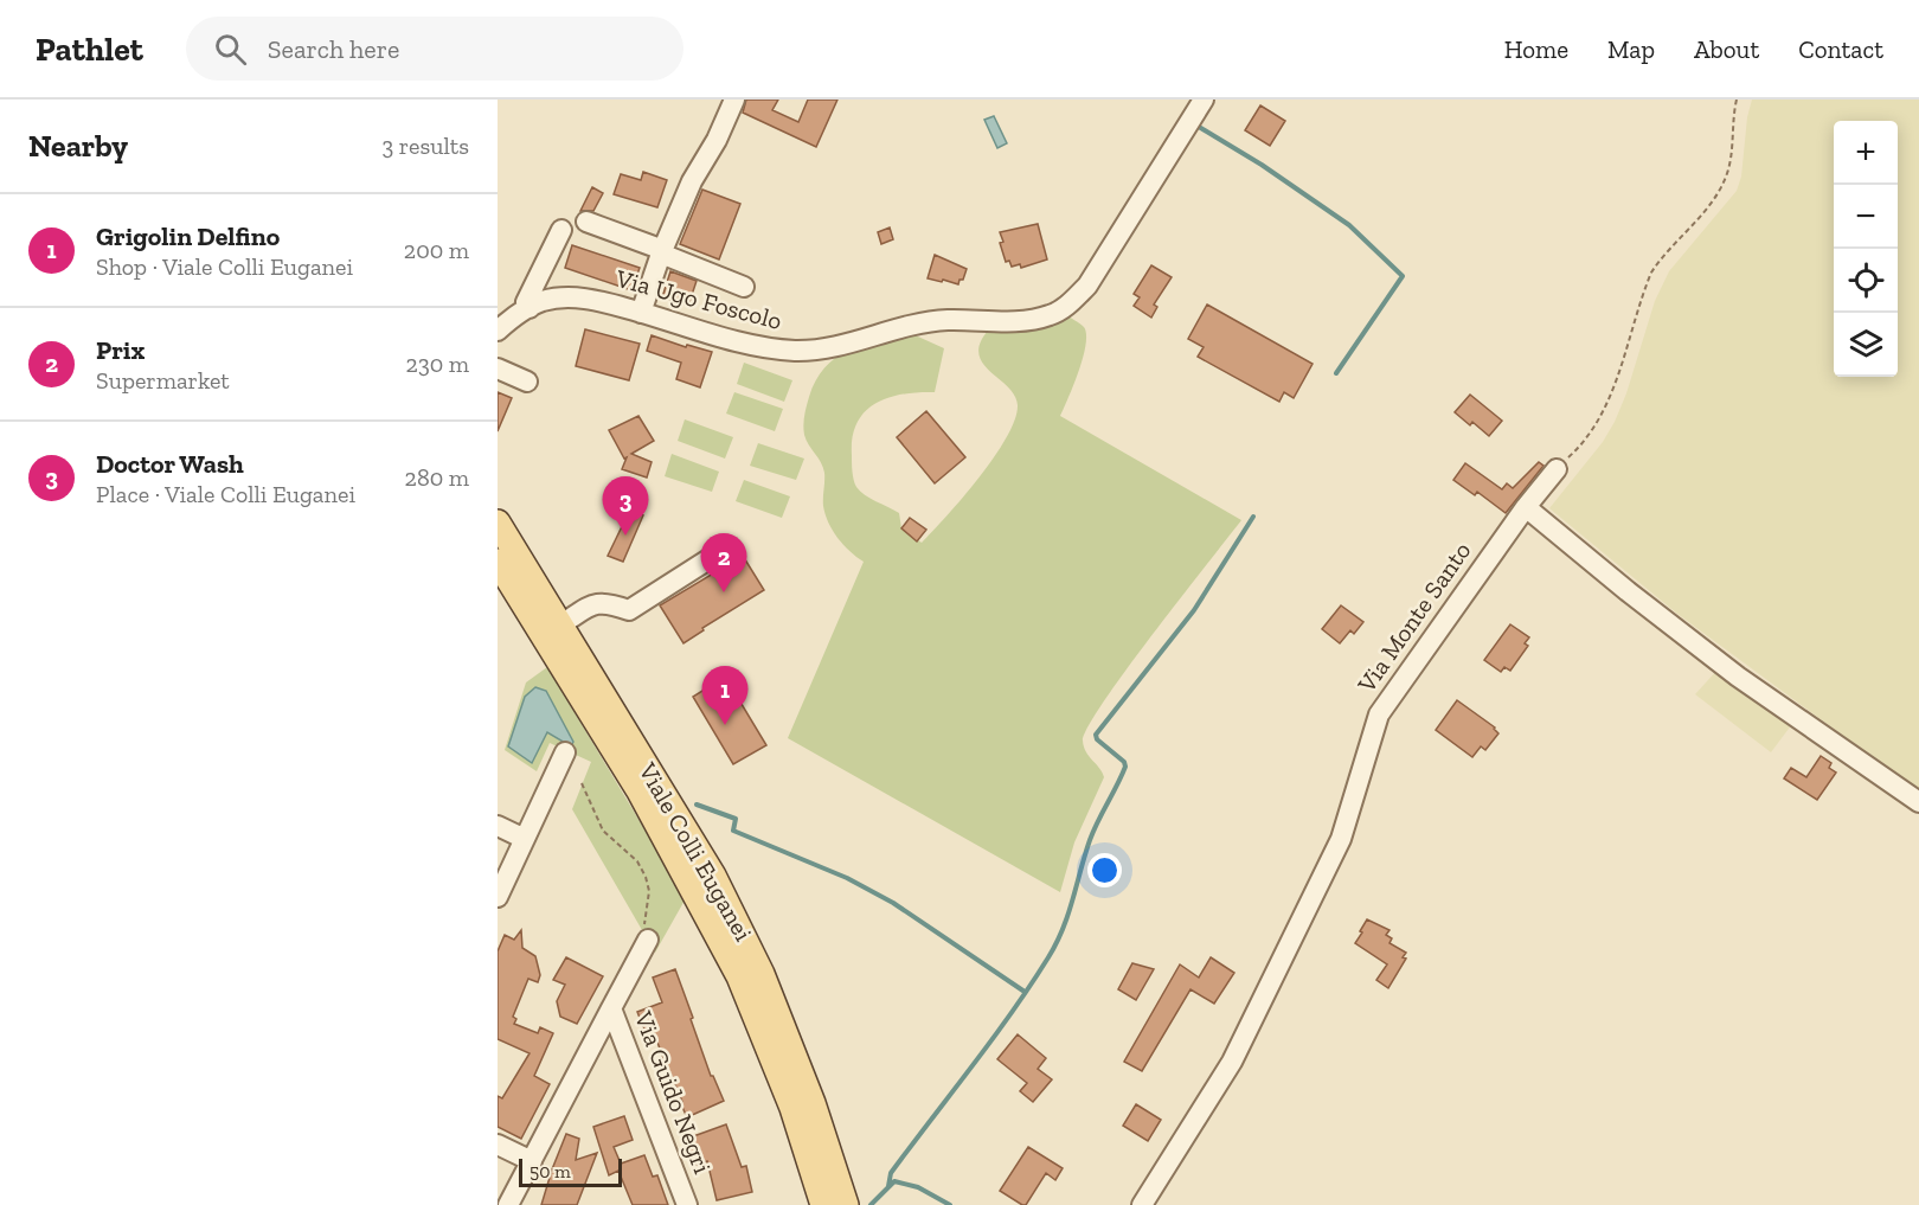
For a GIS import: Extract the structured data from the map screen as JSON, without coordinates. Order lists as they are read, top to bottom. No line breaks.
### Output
{"streets":{"main road":["Viale Colli Euganei"],"street":["Via Ugo Foscolo","Via Monte Santo","Via Guido Negri"]},"scale_bar":"50 m","page":{"header":"Pathlet","search":"Search here","nav":["Home","Map","About","Contact"],"heading":["Nearby","3 results"],"map_buttons":["+","−"],"list":[{"mark":"1","name":"Grigolin Delfino","note":"Shop · Viale Colli Euganei","value":"200 m"},{"mark":"2","name":"Prix","note":"Supermarket","value":"230 m"},{"mark":"3","name":"Doctor Wash","note":"Place · Viale Colli Euganei","value":"280 m"}],"pins":["3","2","1"],"scale":"50 m"}}
